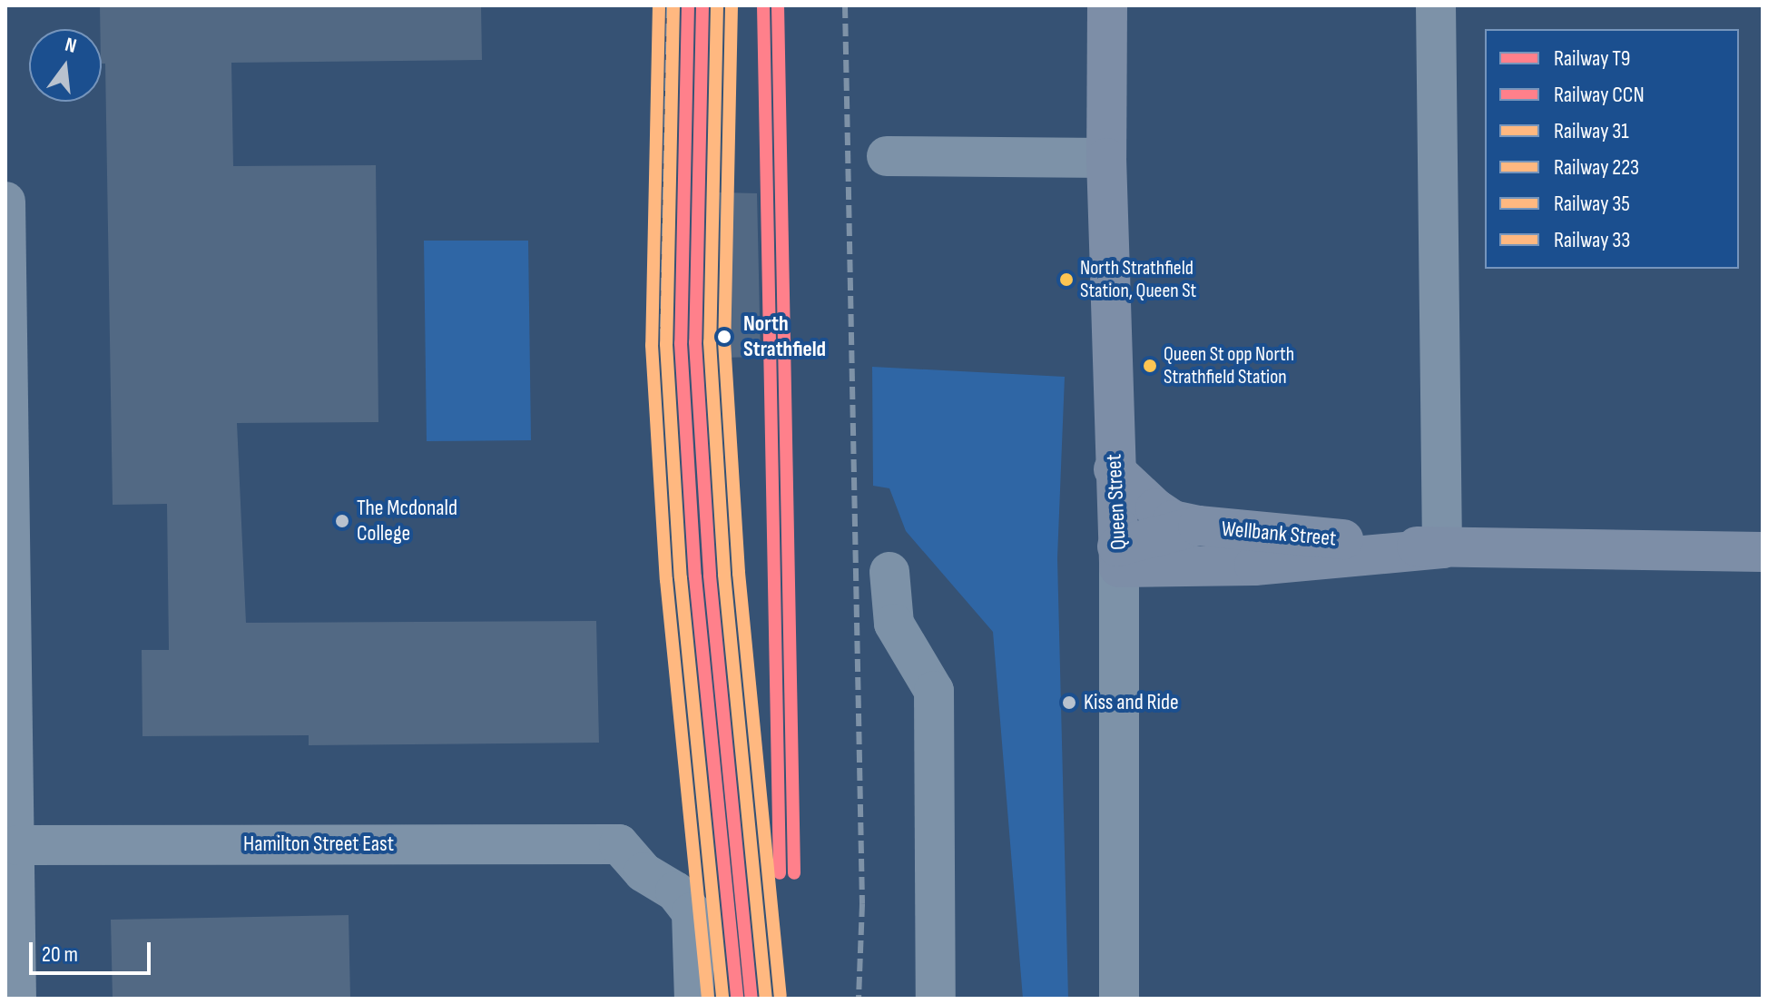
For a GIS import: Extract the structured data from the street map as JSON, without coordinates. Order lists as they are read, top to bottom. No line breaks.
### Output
{"streets":{"main road":["Queen Street","Wellbank Street"],"street":["Hamilton Street East"]},"crossings":[["Queen Street","Wellbank Street"]],"places":["North Strathfield Station, Queen St","North Strathfield","Queen St opp North Strathfield Station","The Mcdonald College","Kiss and Ride"],"lines":["rail line T9","rail line CCN","rail line 31","rail line 223","rail line 33","rail line 35"],"legend":["Railway T9","Railway CCN","Railway 31","Railway 223","Railway 35","Railway 33"],"scale_bar":"20 m","north":"top"}
